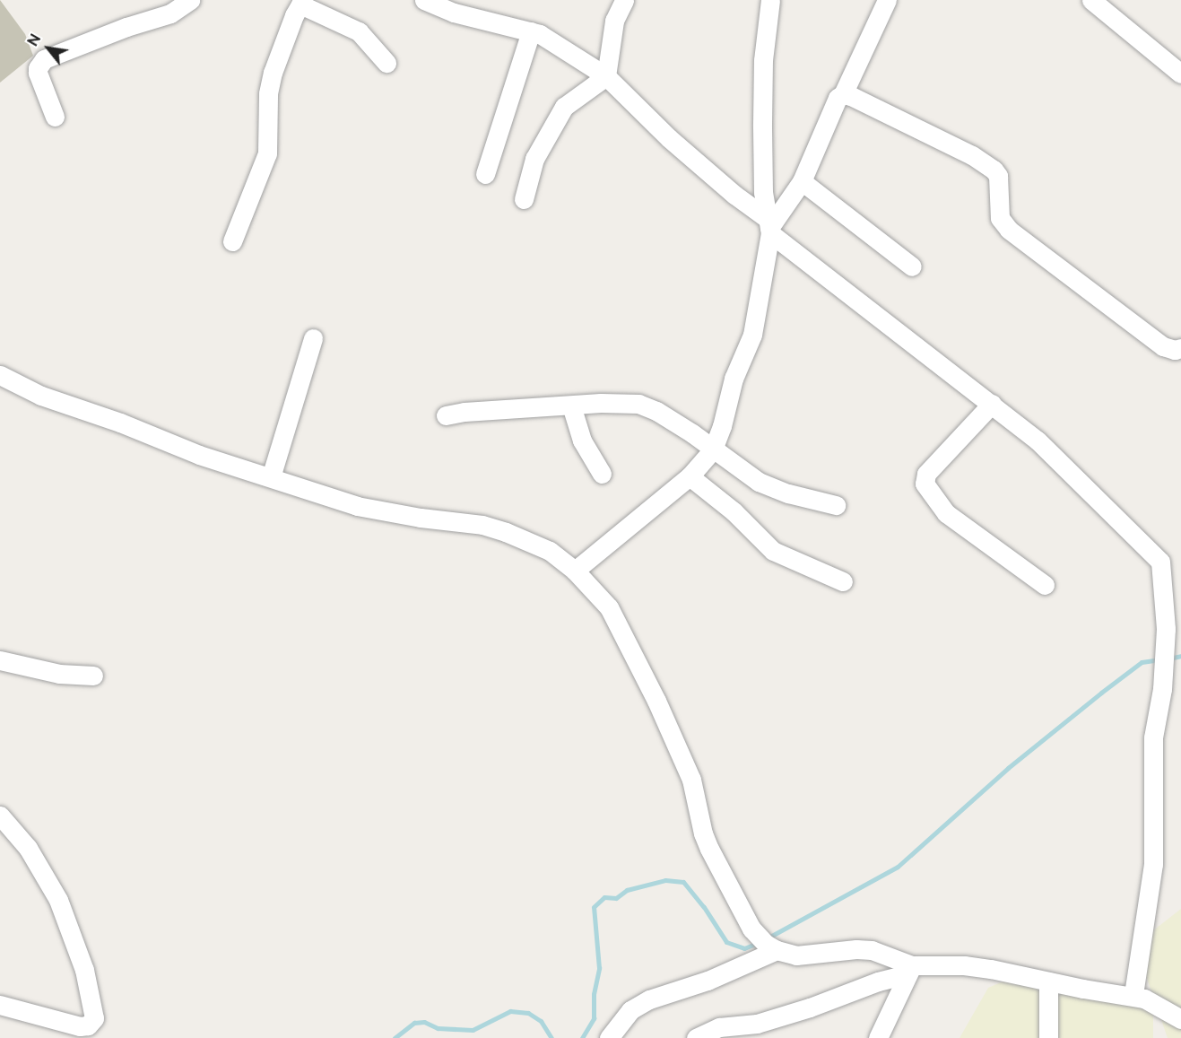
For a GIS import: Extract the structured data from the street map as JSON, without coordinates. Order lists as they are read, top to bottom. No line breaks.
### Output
{"north":"top left"}
